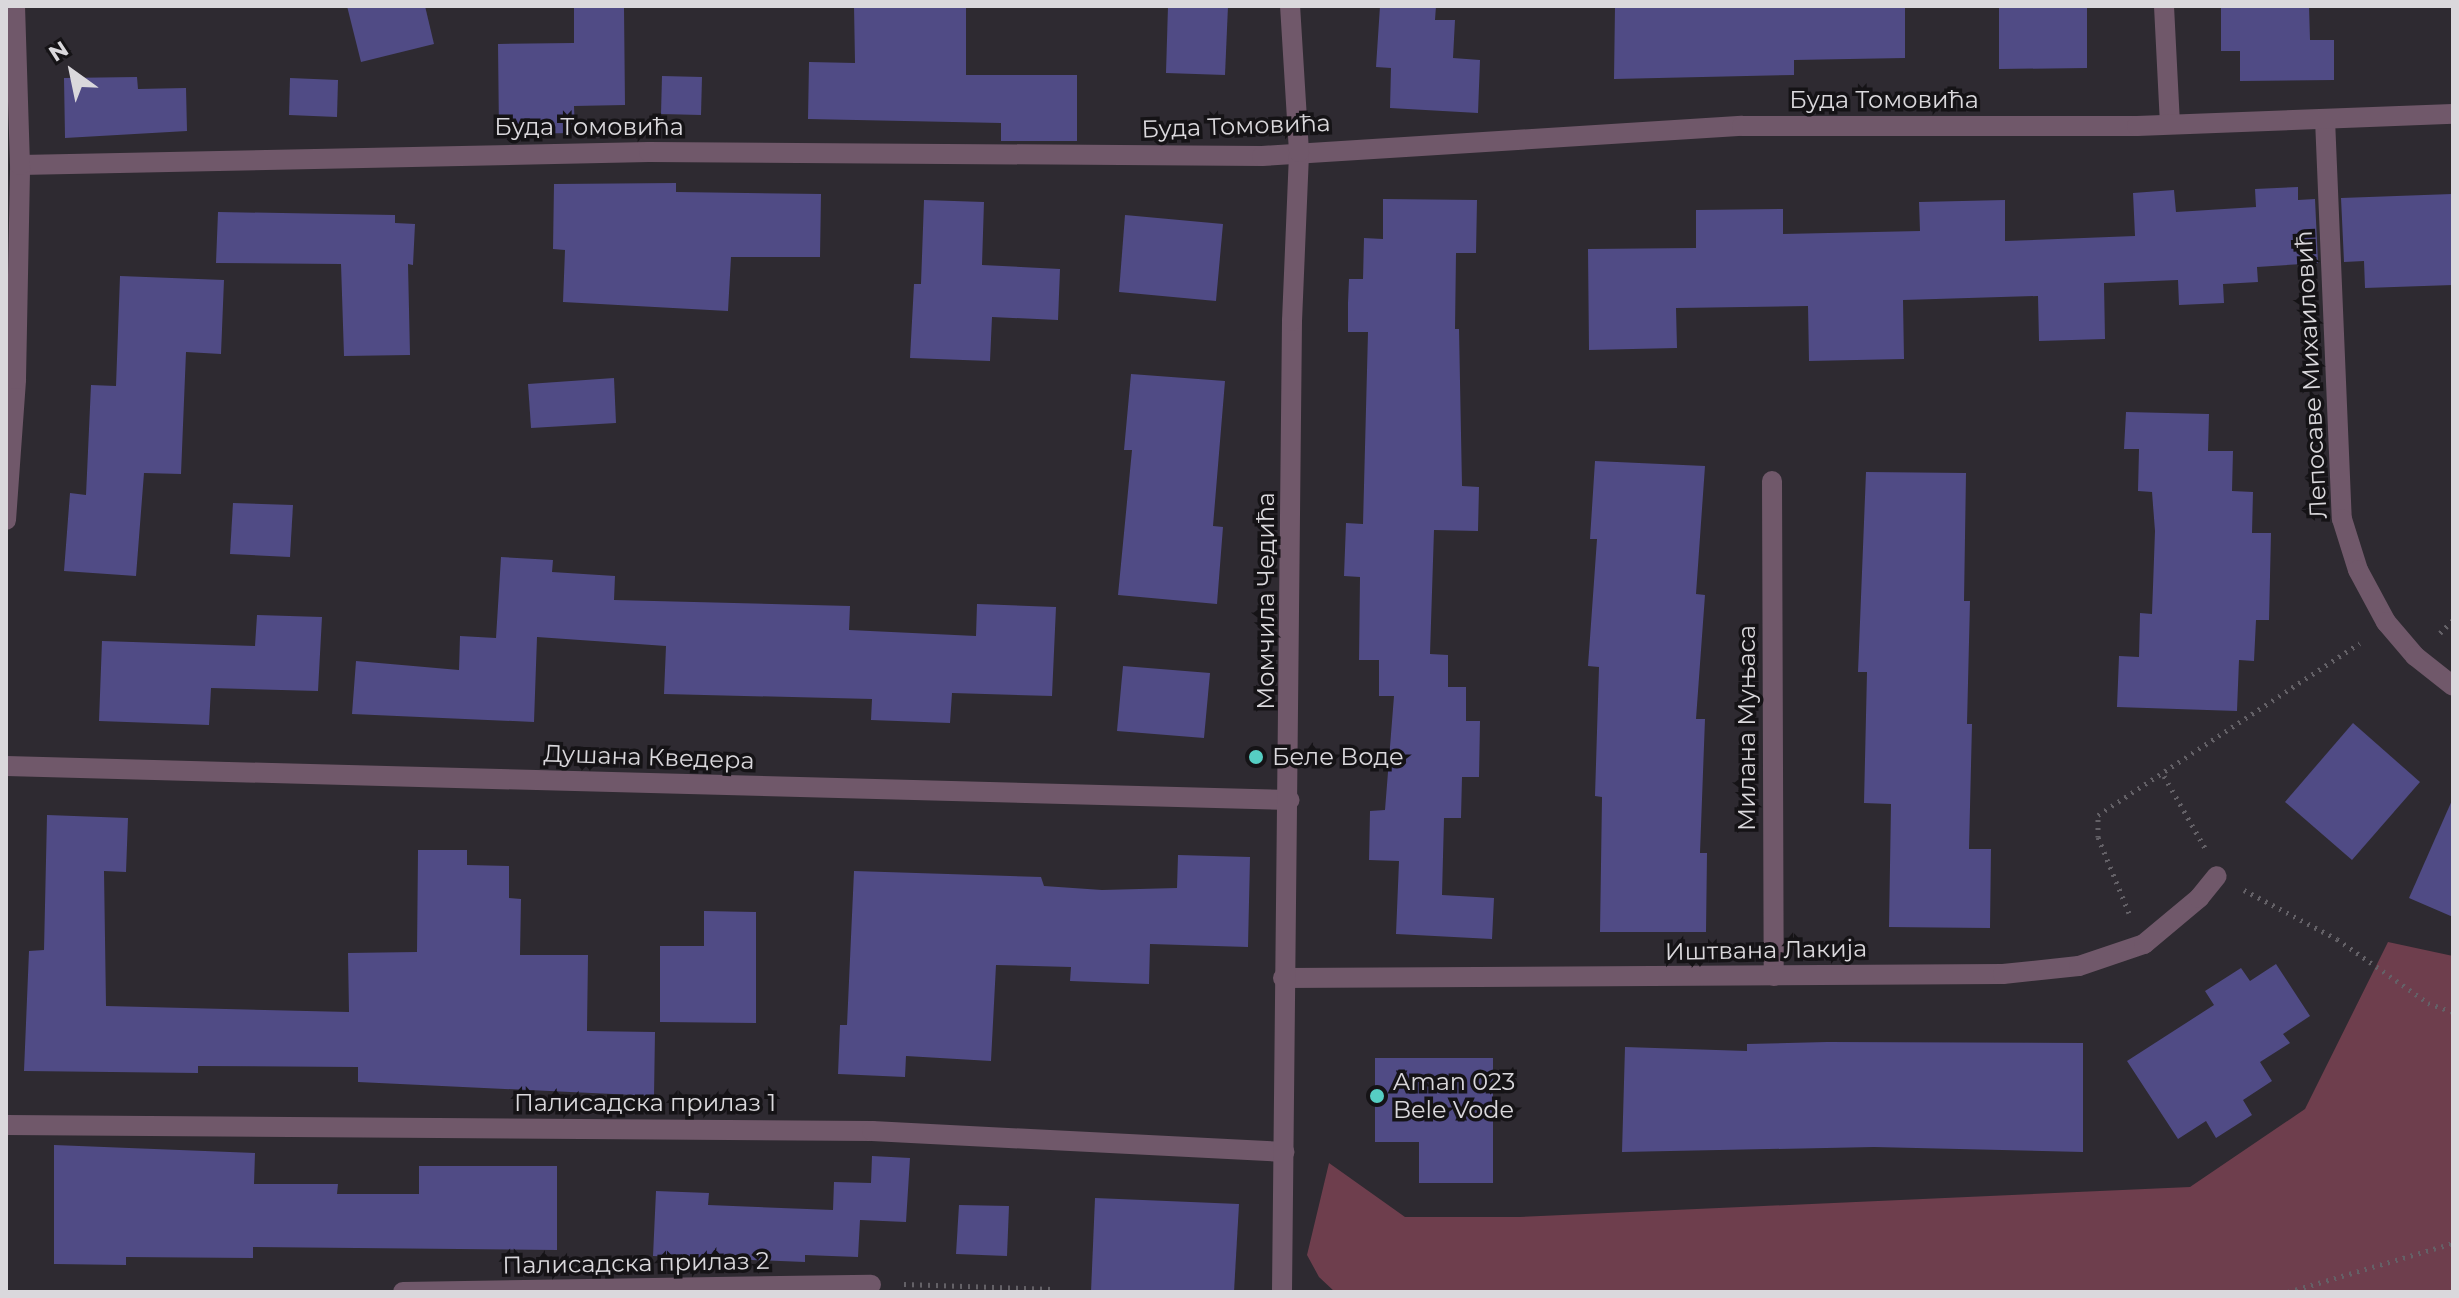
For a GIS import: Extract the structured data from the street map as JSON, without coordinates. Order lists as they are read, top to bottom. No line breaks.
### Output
{"streets":{"street":["Буда Томовића","Лепосаве Михаиловић","Момчила Чедића","Милана Муњаса","Душана Кведера","Иштвана Лакија","Палисадска прилаз 1","Палисадска прилаз 2"]},"crossings":[["Буда Томовића","Лепосаве Михаиловић"],["Буда Томовића","Момчила Чедића"],["Момчила Чедића","Душана Кведера"],["Момчила Чедића","Иштвана Лакија"],["Момчила Чедића","Палисадска прилаз 1"],["Милана Муњаса","Иштвана Лакија"]],"places":["Беле Воде","Aman 023 Bele Vode"],"north":"top left"}
